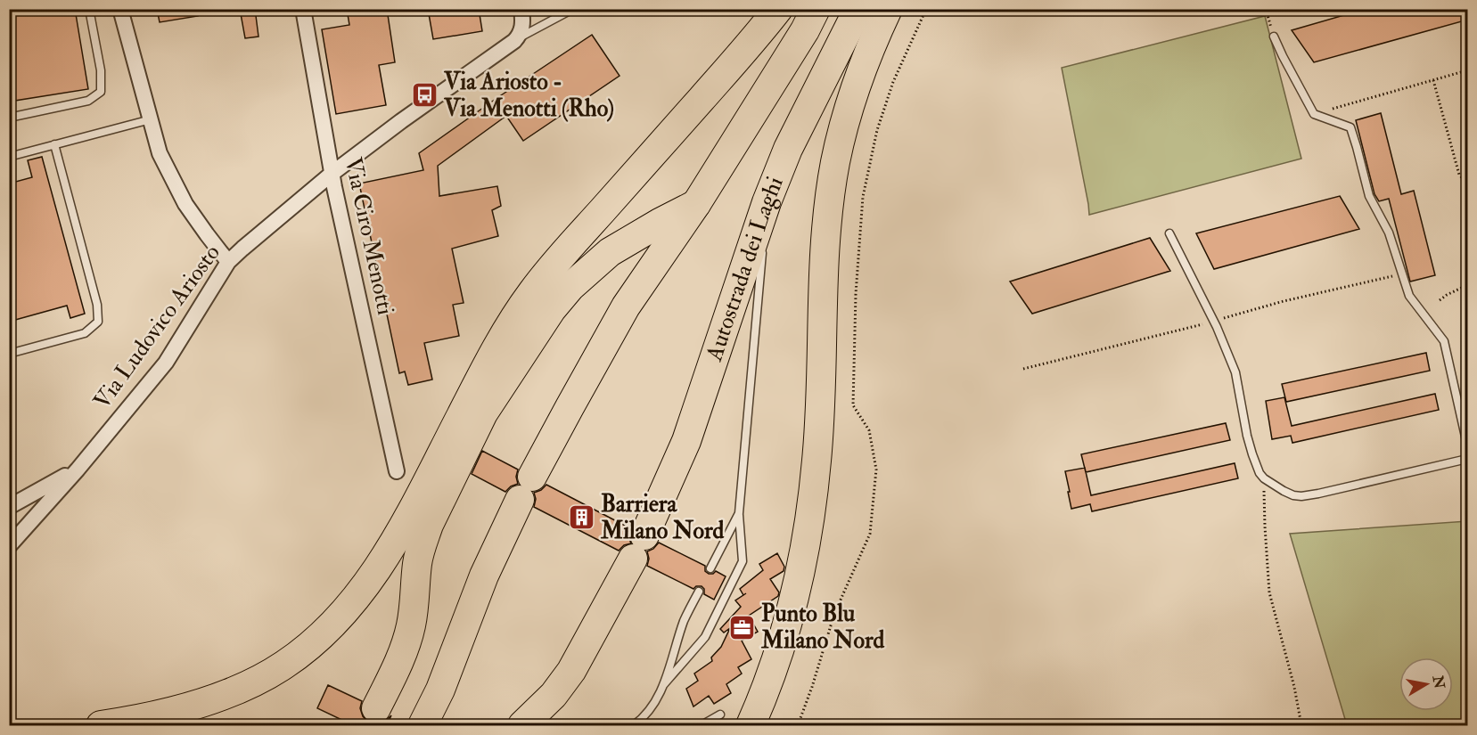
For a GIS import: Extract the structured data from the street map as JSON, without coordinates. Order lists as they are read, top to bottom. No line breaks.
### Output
{"streets":{"highway":["Autostrada dei Laghi"],"street":["Via Ciro Menotti","Via Ludovico Ariosto"]},"crossings":[["Via Ciro Menotti","Via Ludovico Ariosto"]],"places":{"bus stop":["Via Ariosto - Via Menotti (Rho)"],"building":["Barriera Milano Nord"],"office":["Punto Blu Milano Nord"]},"north":"right"}
